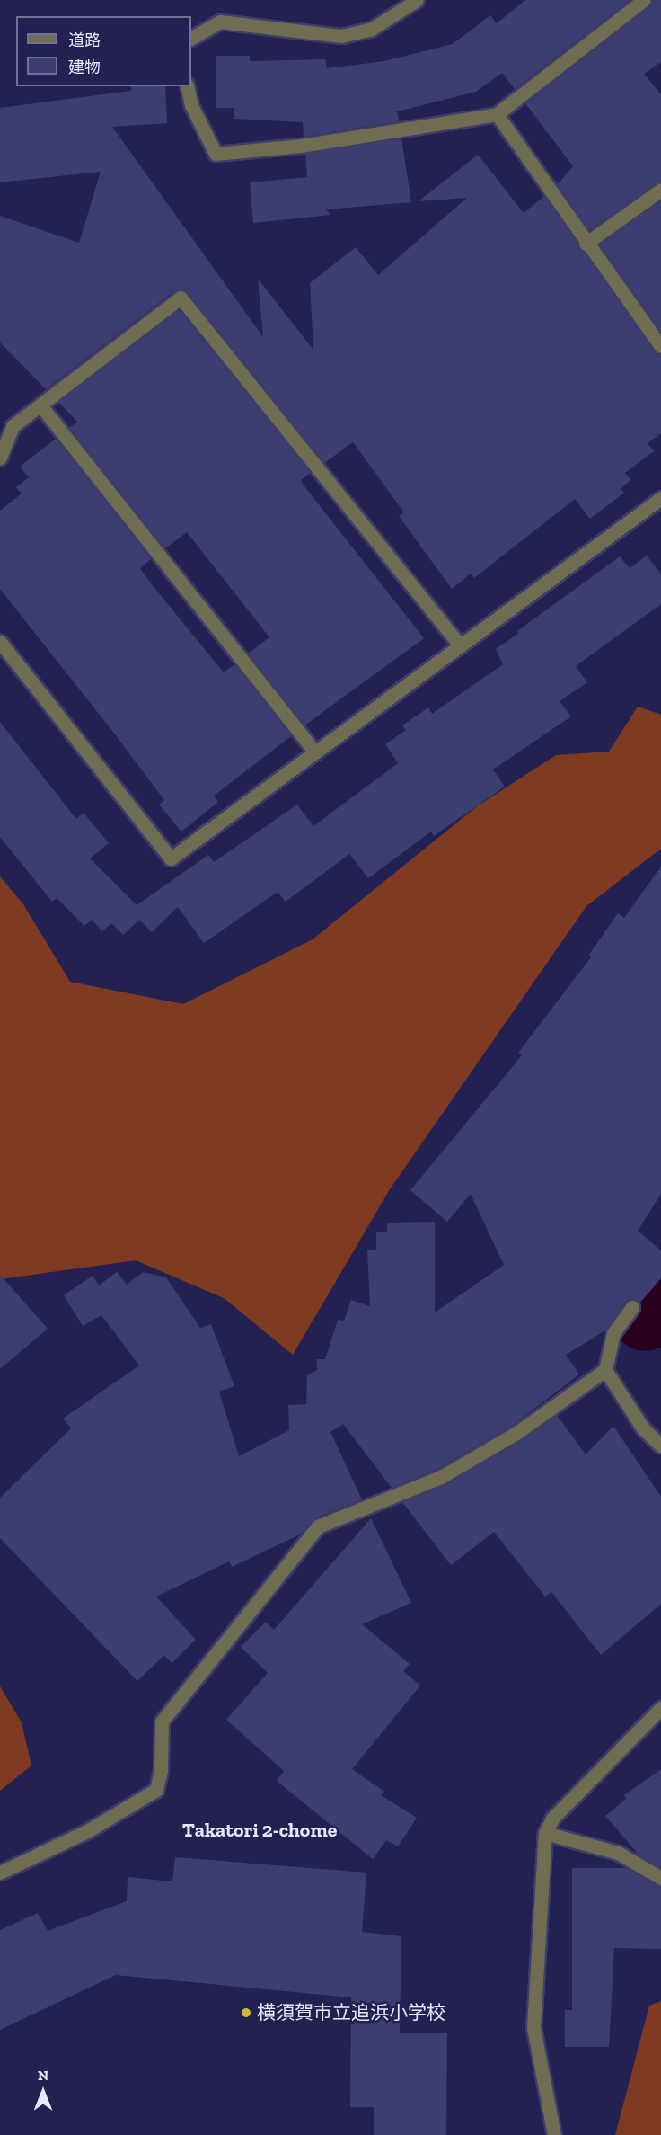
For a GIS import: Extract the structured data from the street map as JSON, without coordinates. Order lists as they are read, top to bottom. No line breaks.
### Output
{"districts":["Takatori 2-chome"],"places":["横須賀市立追浜小学校"],"legend":["道路","建物"],"north":"top"}
